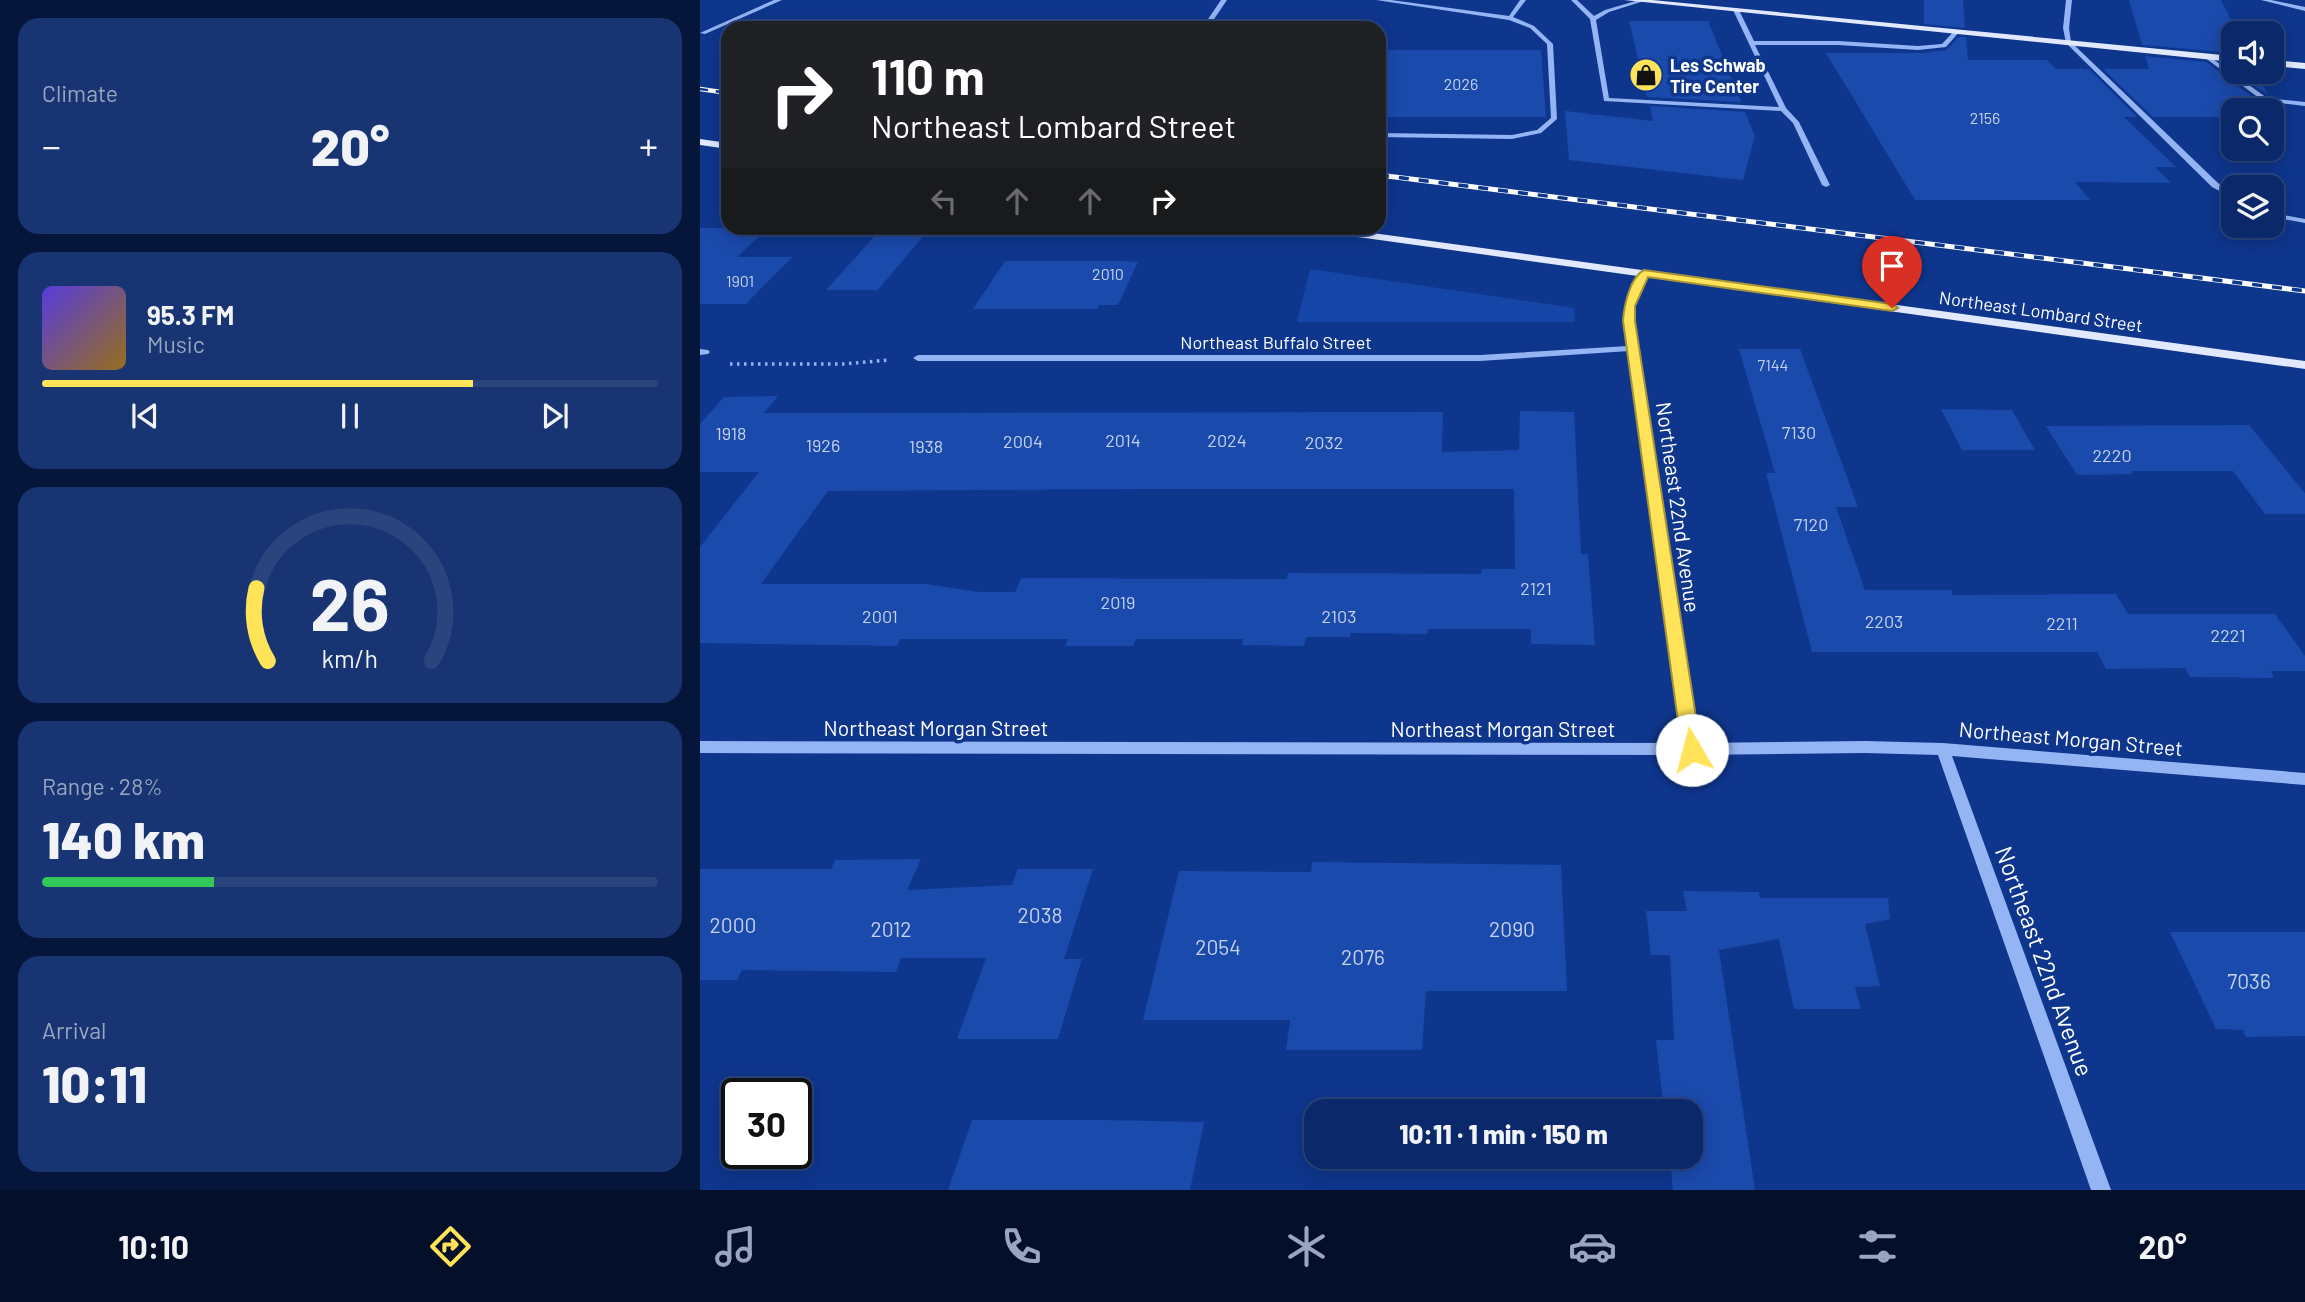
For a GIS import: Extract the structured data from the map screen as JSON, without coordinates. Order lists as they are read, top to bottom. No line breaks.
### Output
{"streets":{"main road":["Northeast Lombard Street"],"street":["Northeast Buffalo Street","Northeast 22nd Avenue","Northeast Morgan Street"]},"crossings":[["Northeast Lombard Street","Northeast 22nd Avenue"],["Northeast Buffalo Street","Northeast 22nd Avenue"],["Northeast 22nd Avenue","Northeast Morgan Street"]],"places":{"shop":["Les Schwab Tire Center"]},"house_numbers":["2026","2156","2010","1901","7144","7130","1918","2014","2024","2004","2032","1926","1938","2220","7120","2121","2019","2001","2103","2203","2211","2221","2038","2000","2012","2090","2054","2076","7036"],"page":{"tile":["Climate",["Range · 28%","140 km"],["Arrival","10:11"]],"turn":["110 m","Northeast Lombard Street"],"heat":["−","20°","+"],"song":["95.3 FM","Music"],"limit":"30","trip":"10:11 · 1 min · 150 m","tabs":["10:10","20°"],"gauge":["26","km/h"]}}
